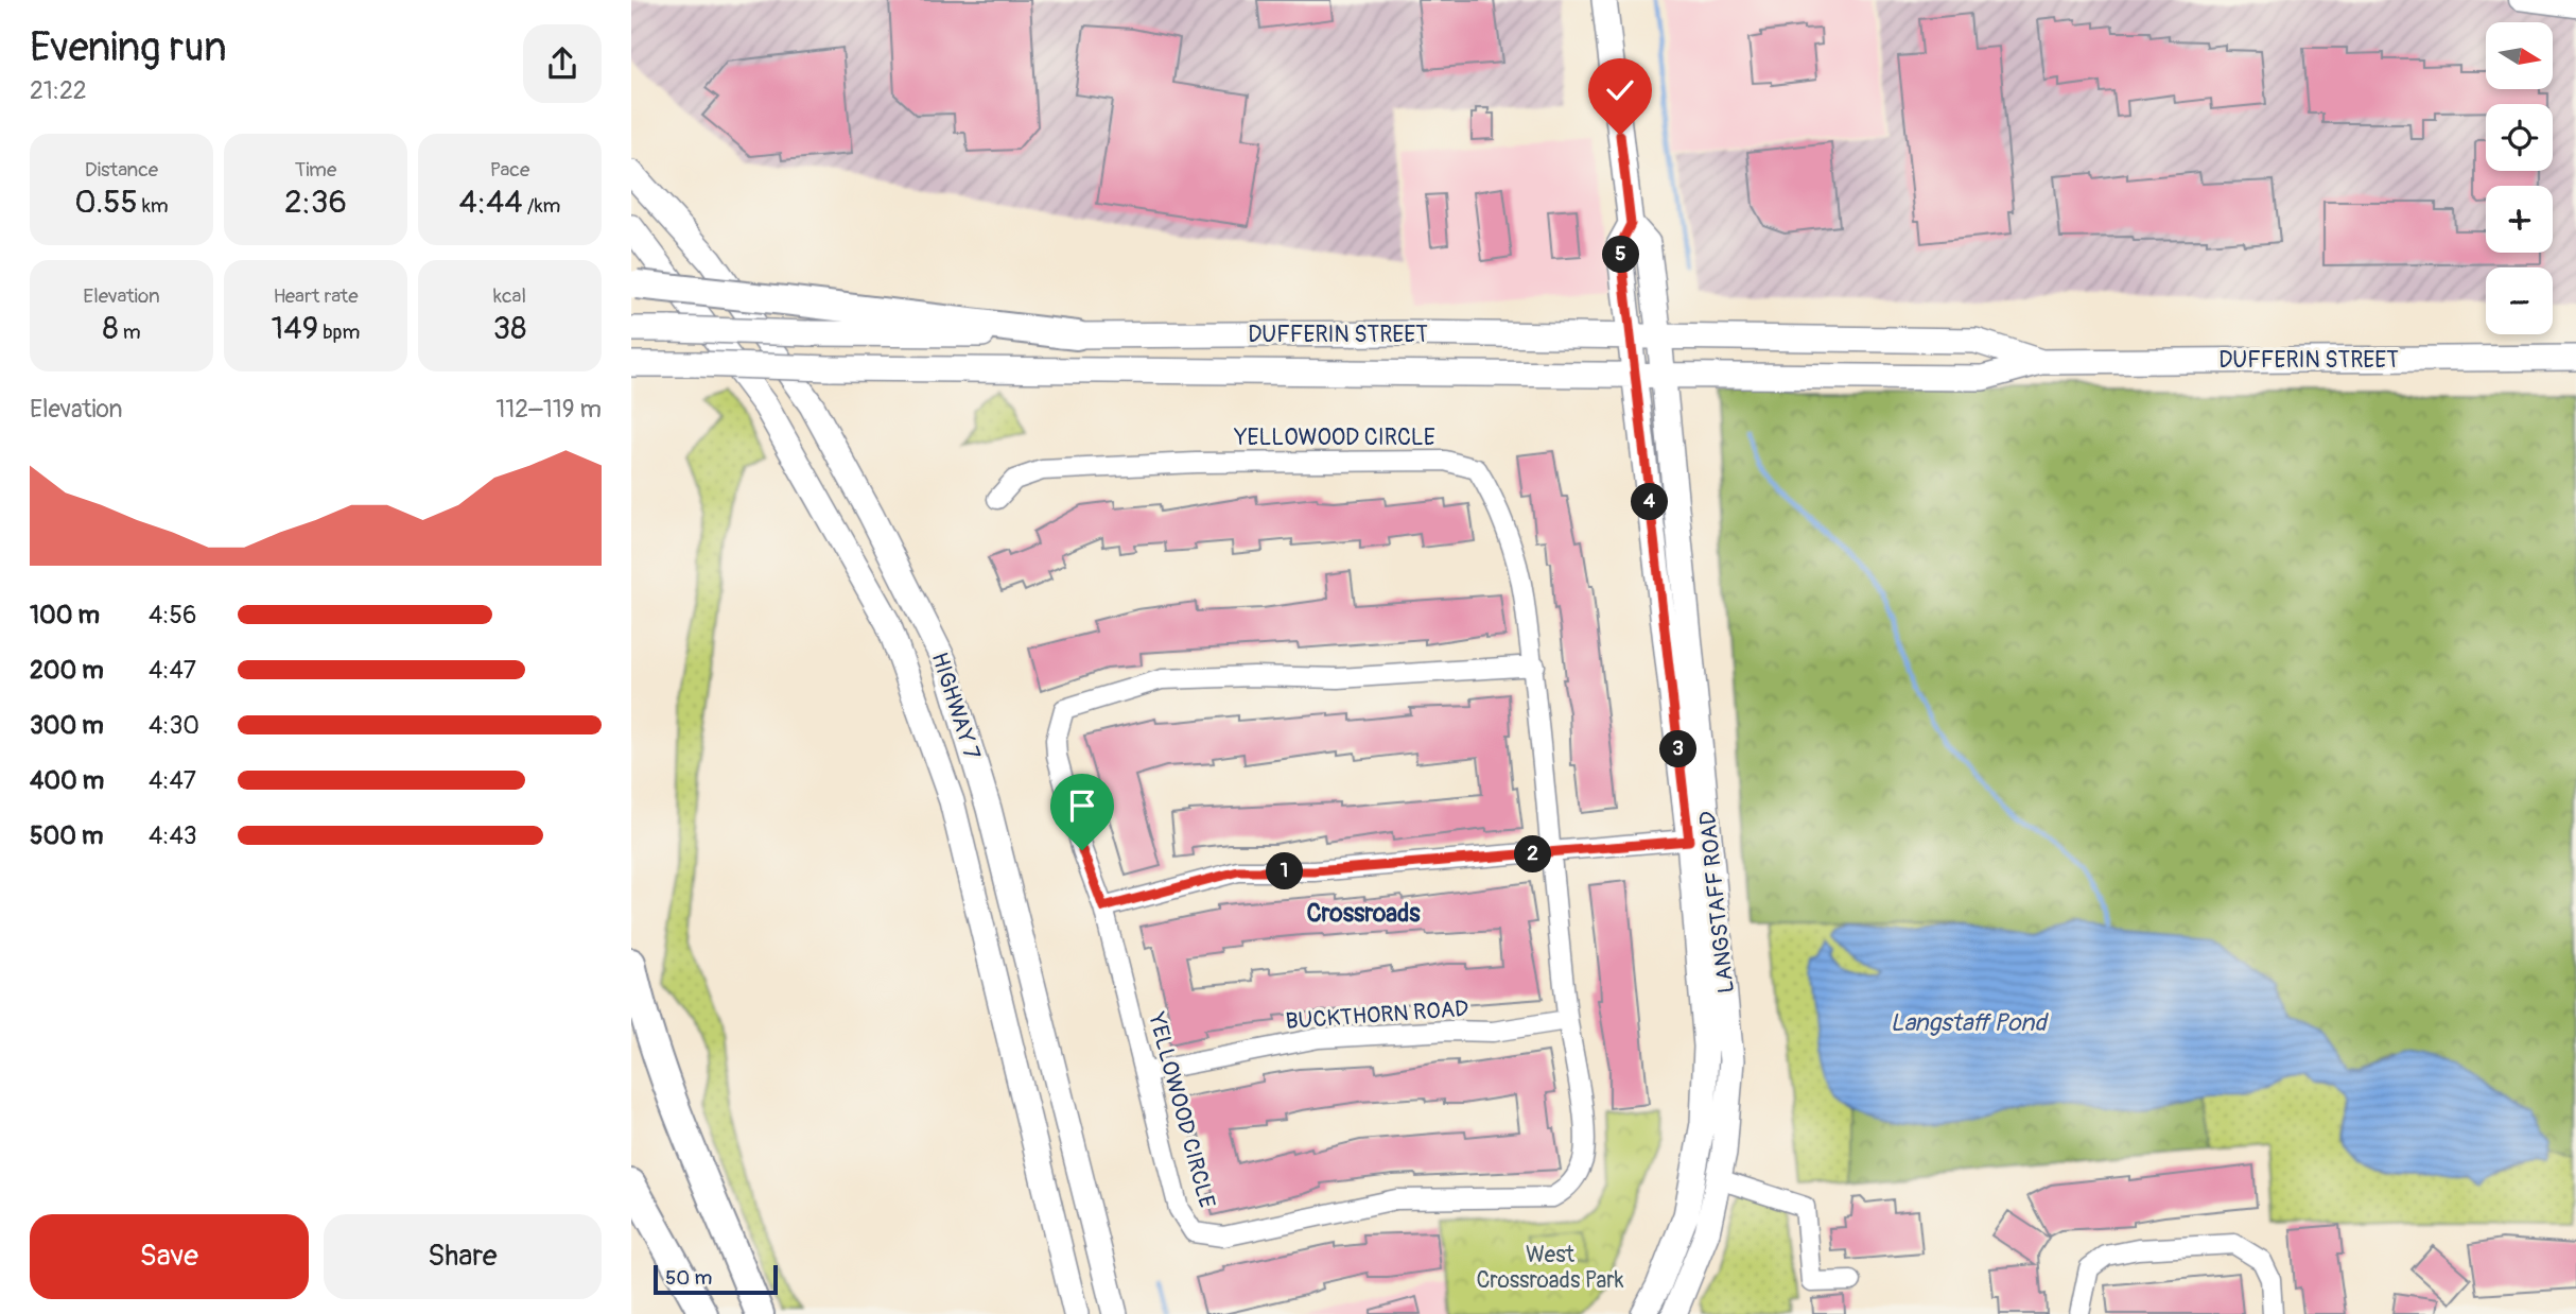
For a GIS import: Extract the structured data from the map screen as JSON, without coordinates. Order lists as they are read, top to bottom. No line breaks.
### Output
{"streets":{"main road":["DUFFERIN STREET","HIGHWAY 7","LANGSTAFF ROAD"],"street":["YELLOWOOD CIRCLE","BUCKTHORN ROAD"]},"crossings":[["DUFFERIN STREET","LANGSTAFF ROAD"],["YELLOWOOD CIRCLE","BUCKTHORN ROAD"]],"districts":["Crossroads"],"water":["Langstaff Pond"],"parks":["West Crossroads Park"],"scale_bar":"50 m","north":"right","page":{"heading":["Evening run","21:22"],"map_buttons":["+","−"],"stats":[["Distance","0.55 km"],["Time","2:36"],["Pace","4:44 /km"],["Elevation","8 m"],["Heart rate","149 bpm"],["kcal","38"]],"pins":["5","4","3","2","1"],"chart":["Elevation","112–119 m"],"list":[{"name":"100 m","note":"4:56"},{"name":"200 m","note":"4:47"},{"name":"300 m","note":"4:30"},{"name":"400 m","note":"4:47"},{"name":"500 m","note":"4:43"}],"buttons":["Save","Share"],"scale":"50 m"}}
